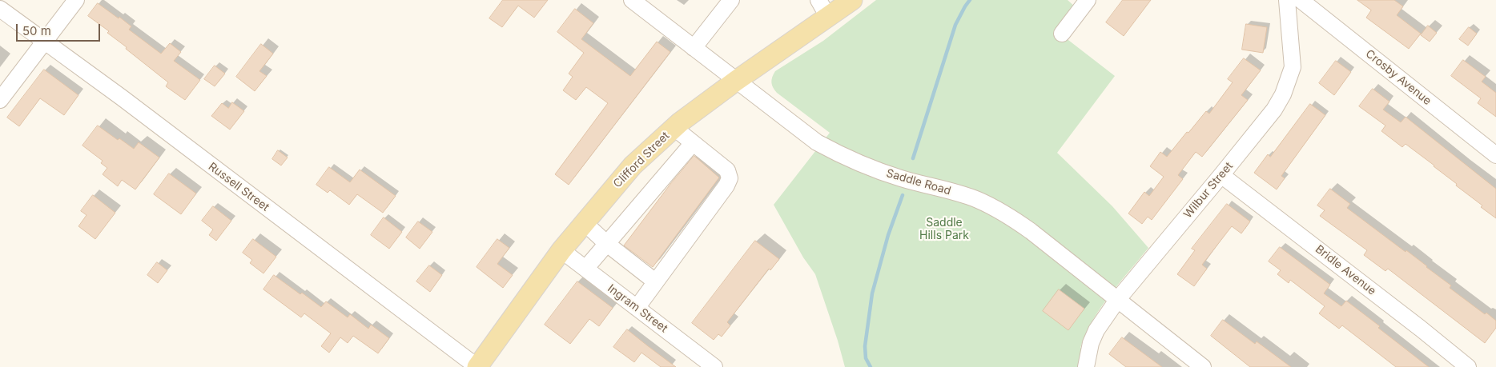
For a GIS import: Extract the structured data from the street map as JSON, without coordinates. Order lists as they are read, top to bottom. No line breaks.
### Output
{"streets":{"main road":["Clifford Street"],"street":["Crosby Avenue","Saddle Road","Russell Street","Wilbur Street","Bridle Avenue","Ingram Street"]},"crossings":[["Clifford Street","Saddle Road"],["Clifford Street","Russell Street"],["Clifford Street","Ingram Street"],["Saddle Road","Wilbur Street"],["Wilbur Street","Bridle Avenue"]],"parks":["Saddle Hills Park"],"scale_bar":"50 m"}
